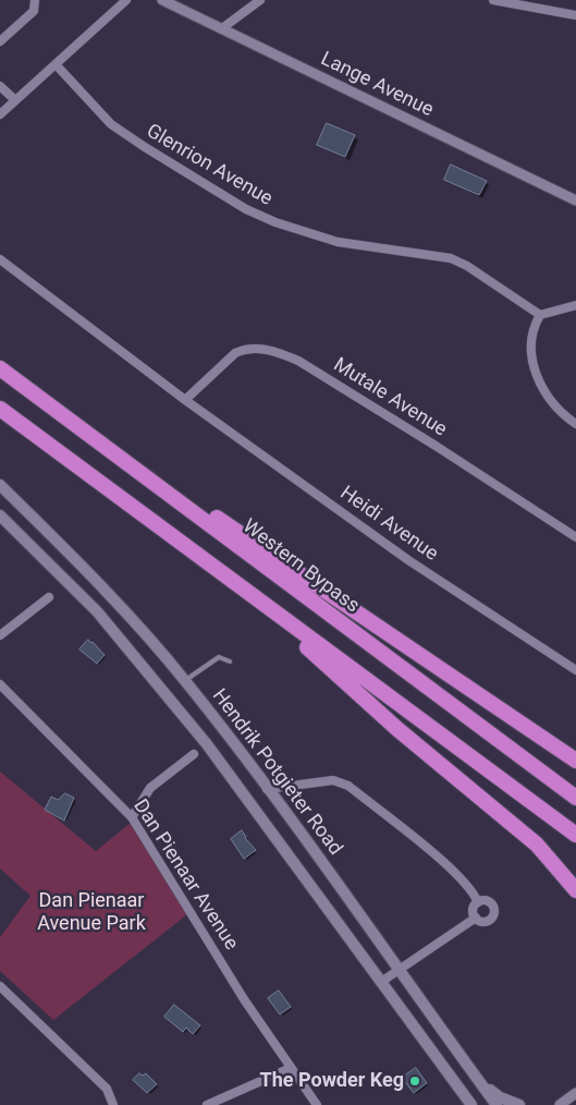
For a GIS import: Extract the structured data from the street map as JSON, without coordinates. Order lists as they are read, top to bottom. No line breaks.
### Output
{"streets":{"highway":["Western Bypass"],"main road":["Hendrik Potgieter Road"],"street":["Lange Avenue","Glenrion Avenue","Mutale Avenue","Heidi Avenue","Dan Pienaar Avenue"]},"crossings":[["Mutale Avenue","Heidi Avenue"]],"parks":["Dan Pienaar Avenue Park"],"places":["The Powder Keg"]}
